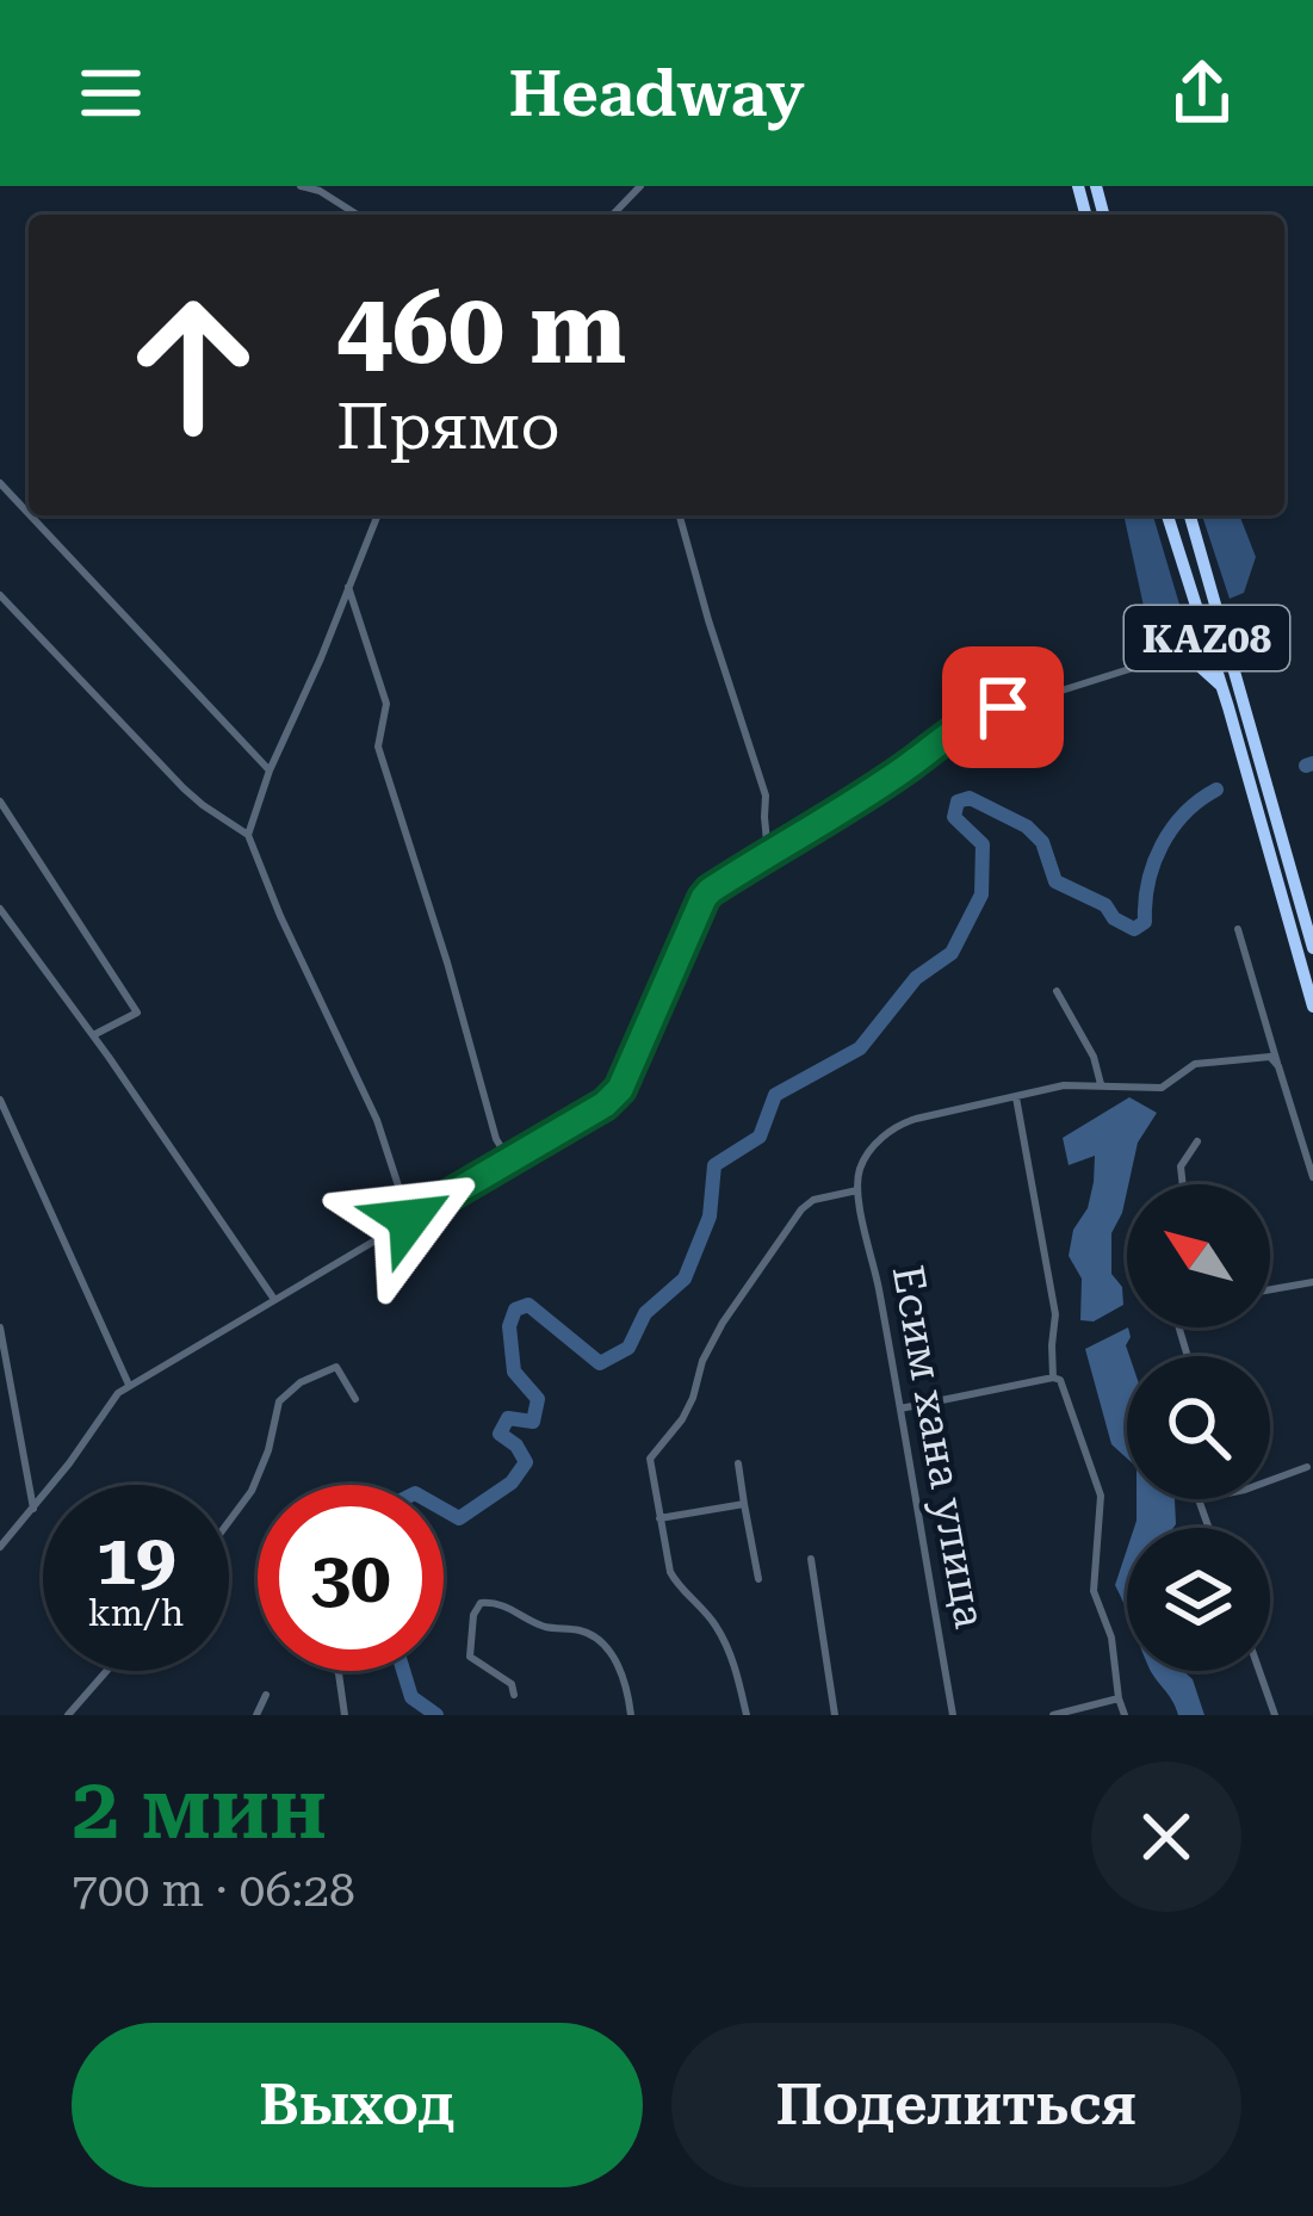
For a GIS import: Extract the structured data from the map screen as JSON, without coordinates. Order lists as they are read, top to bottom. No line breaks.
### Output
{"streets":{"highway":["KAZ08"],"street":["Есим хана улица"]},"north":"top left","page":{"header":"Headway","turn":["460 m","Прямо"],"speed":"19 km/h","limit":"30","heading":["2 мин","700 m · 06:28"],"buttons":["Выход","Поделиться"]}}
